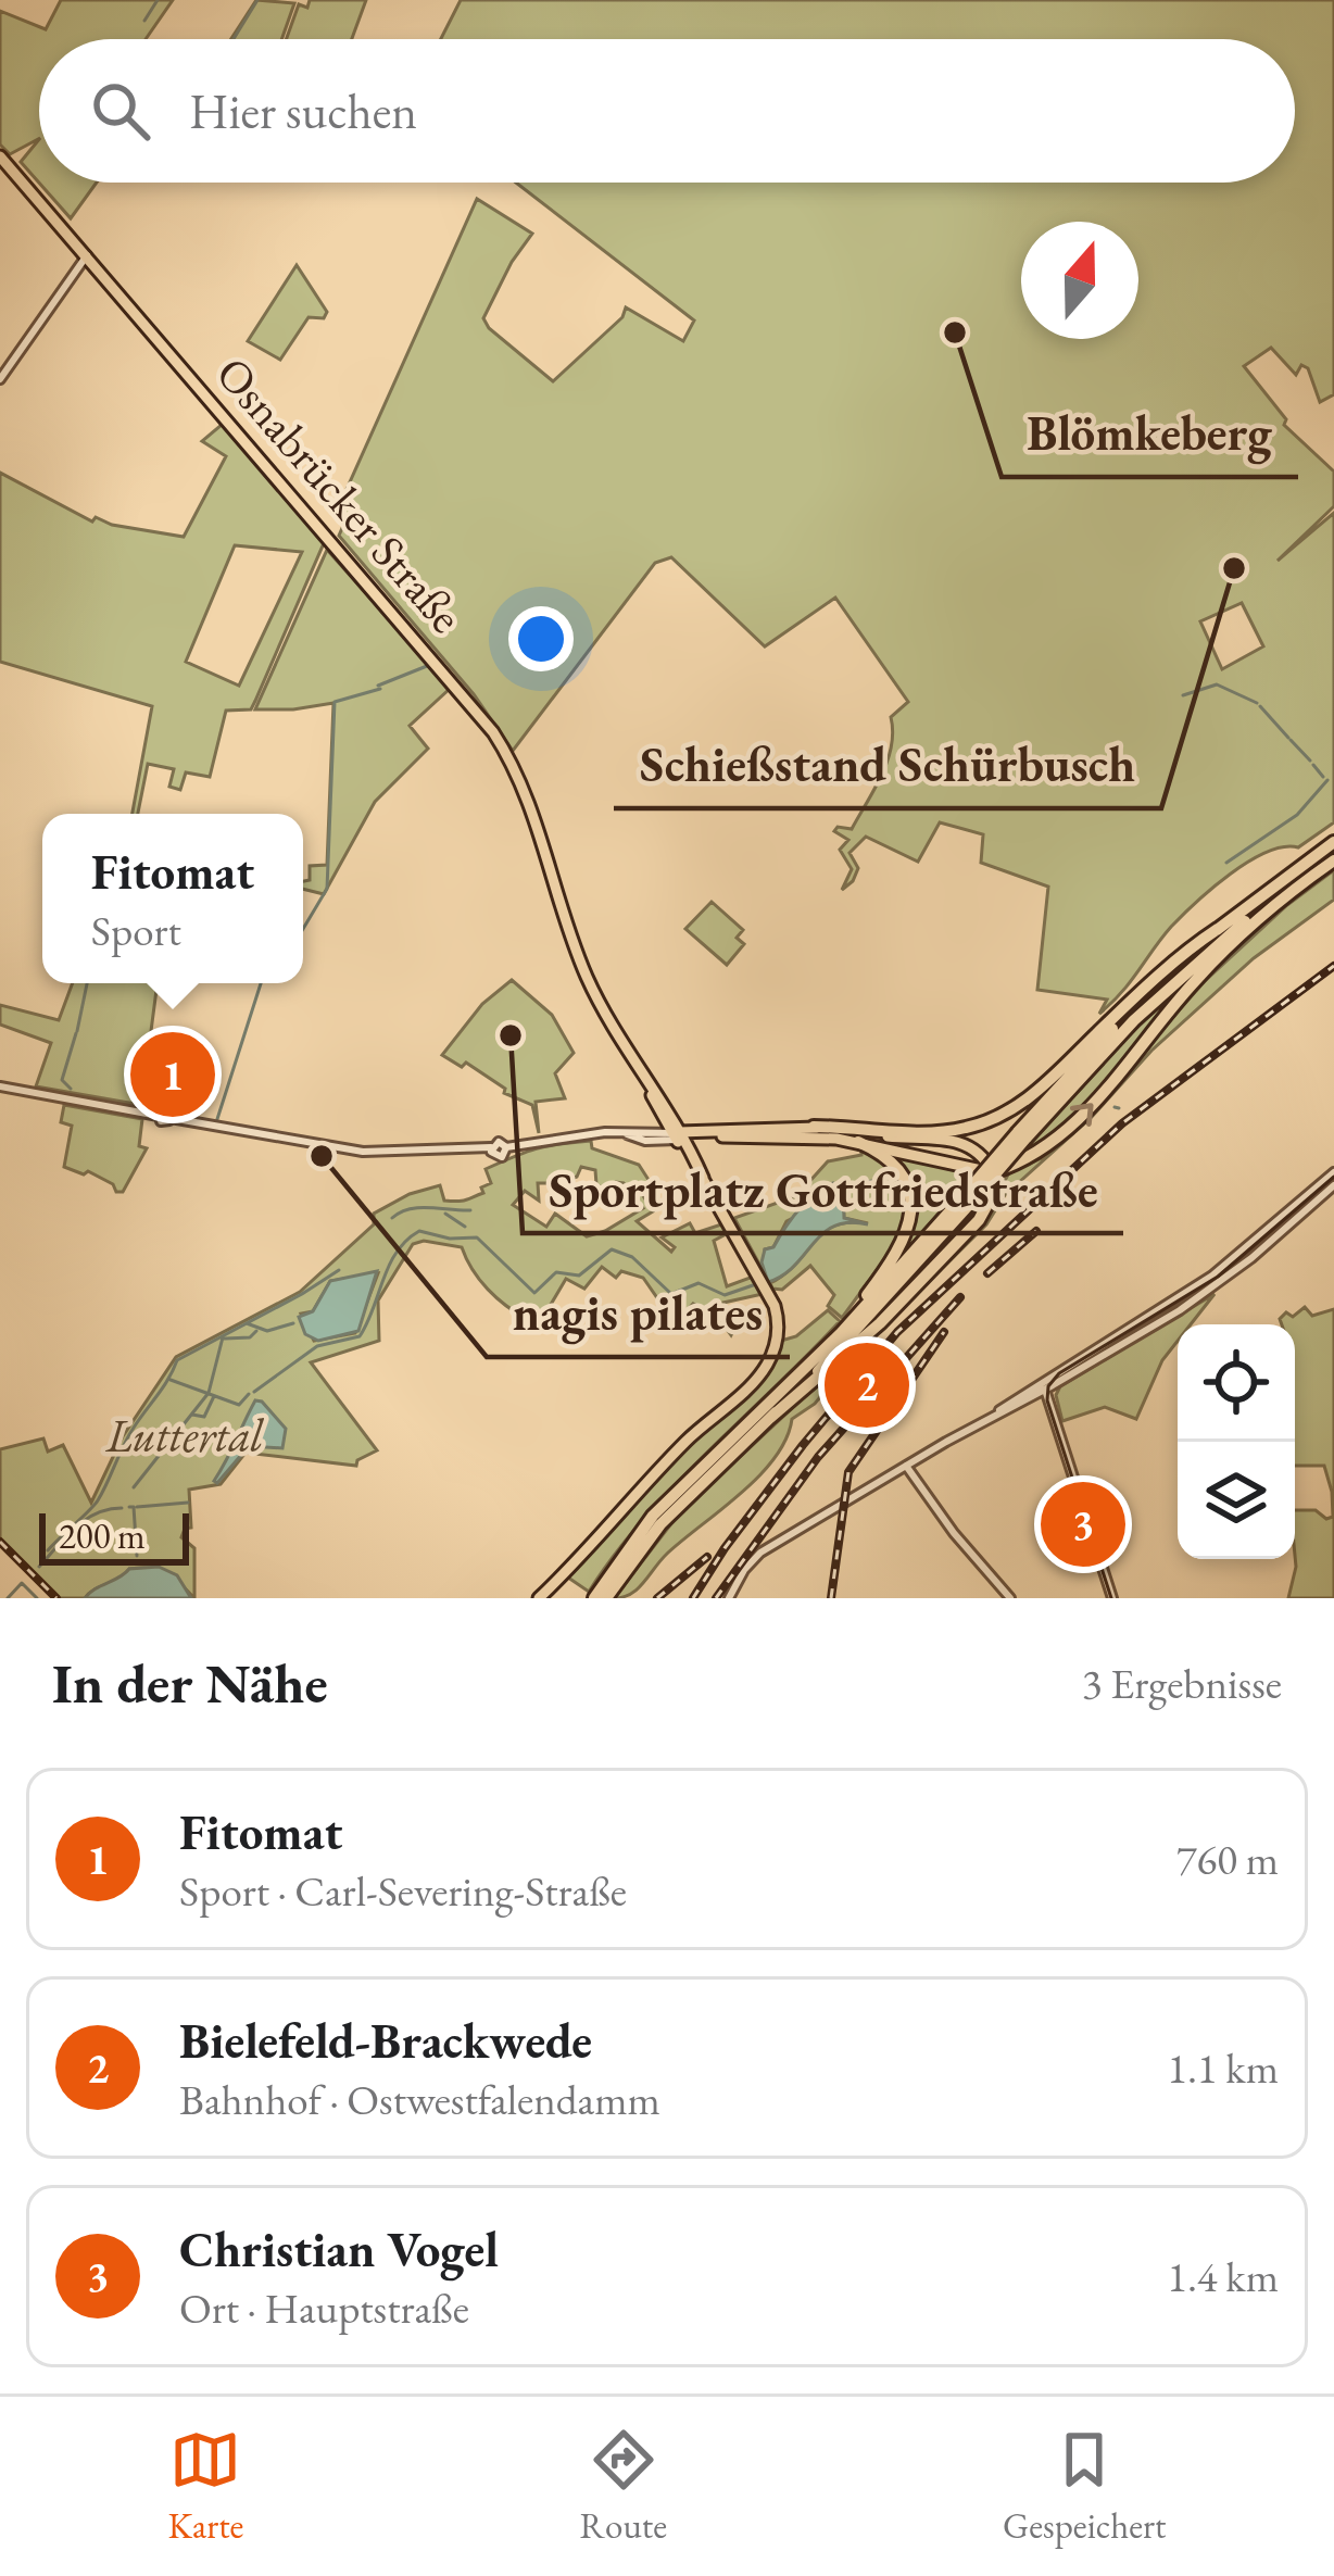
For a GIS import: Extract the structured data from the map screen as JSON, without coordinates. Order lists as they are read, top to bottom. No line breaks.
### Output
{"streets":{"main road":["Osnabrücker Straße"]},"parks":["Luttertal"],"places":["Blömkeberg","Schießstand Schürbusch","Sportplatz Gottfriedstraße","nagis pilates"],"scale_bar":"200 m","north":"top","page":{"search":"Hier suchen","popup":["Fitomat","Sport"],"pins":["1","2","3"],"scale":"200 m","heading":["In der Nähe","3 Ergebnisse"],"list":[{"mark":"1","name":"Fitomat","note":"Sport · Carl-Severing-Straße","value":"760 m"},{"mark":"2","name":"Bielefeld-Brackwede","note":"Bahnhof · Ostwestfalendamm","value":"1.1 km"},{"mark":"3","name":"Christian Vogel","note":"Ort · Hauptstraße","value":"1.4 km"}],"nav":["Karte","Route","Gespeichert"]}}
